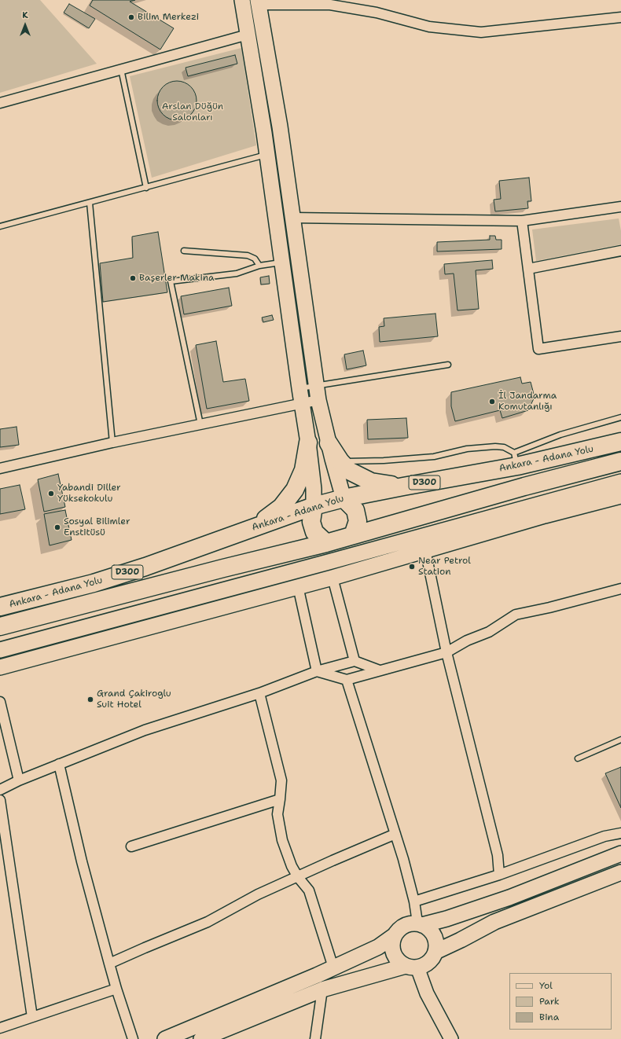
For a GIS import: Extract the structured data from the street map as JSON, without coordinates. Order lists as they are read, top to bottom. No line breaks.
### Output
{"streets":{"highway":["Ankara - Adana Yolu","D300"]},"parks":["Arslan Düğün Salonları"],"places":["Bilim Merkezi","Başerler Makina","İl Jandarma Komutanlığı","Yabandi Diller Yüksekokulu","Sosyal Bilimler Enstitüsü","Near Petrol Station","Grand Çakiroglu Suit Hotel"],"legend":["Yol","Park","Bina"],"north":"top"}
